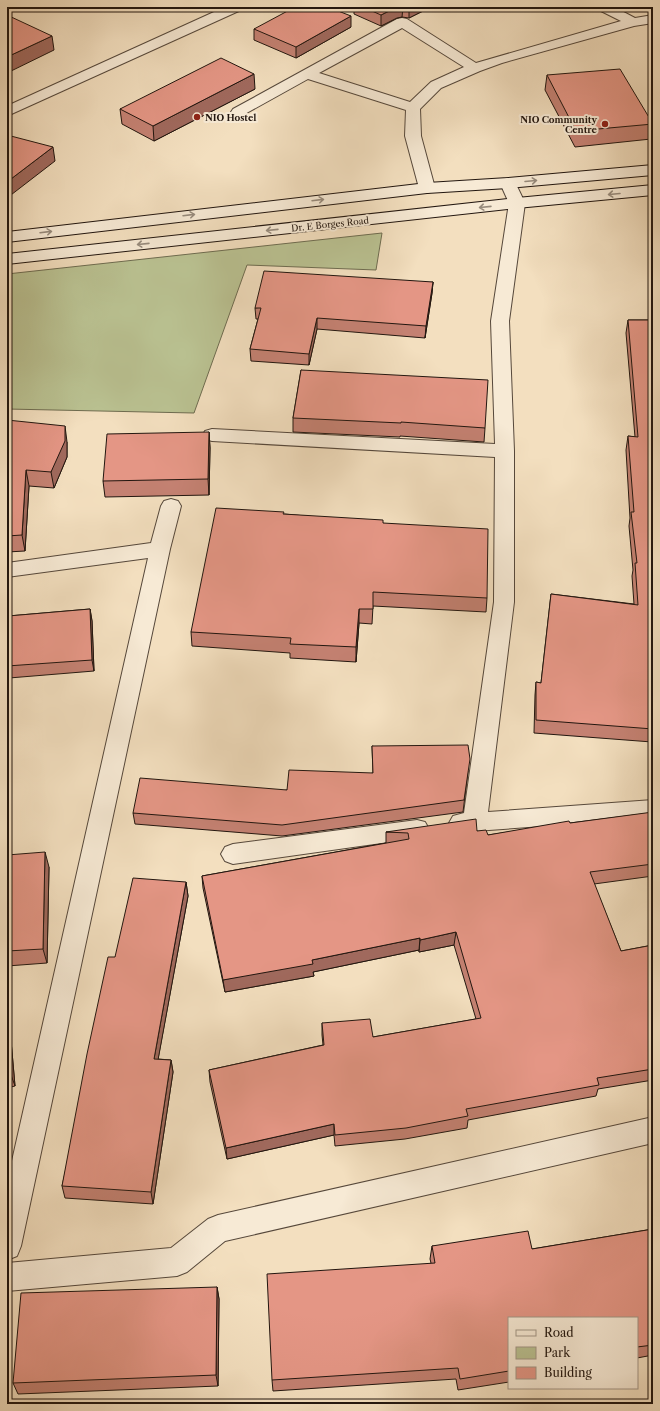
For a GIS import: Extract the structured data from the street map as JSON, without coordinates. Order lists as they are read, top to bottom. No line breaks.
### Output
{"streets":{"street":["Dr. E Borges Road"]},"places":["NIO Hostel","NIO Community Centre"],"legend":["Road","Park","Building"]}
